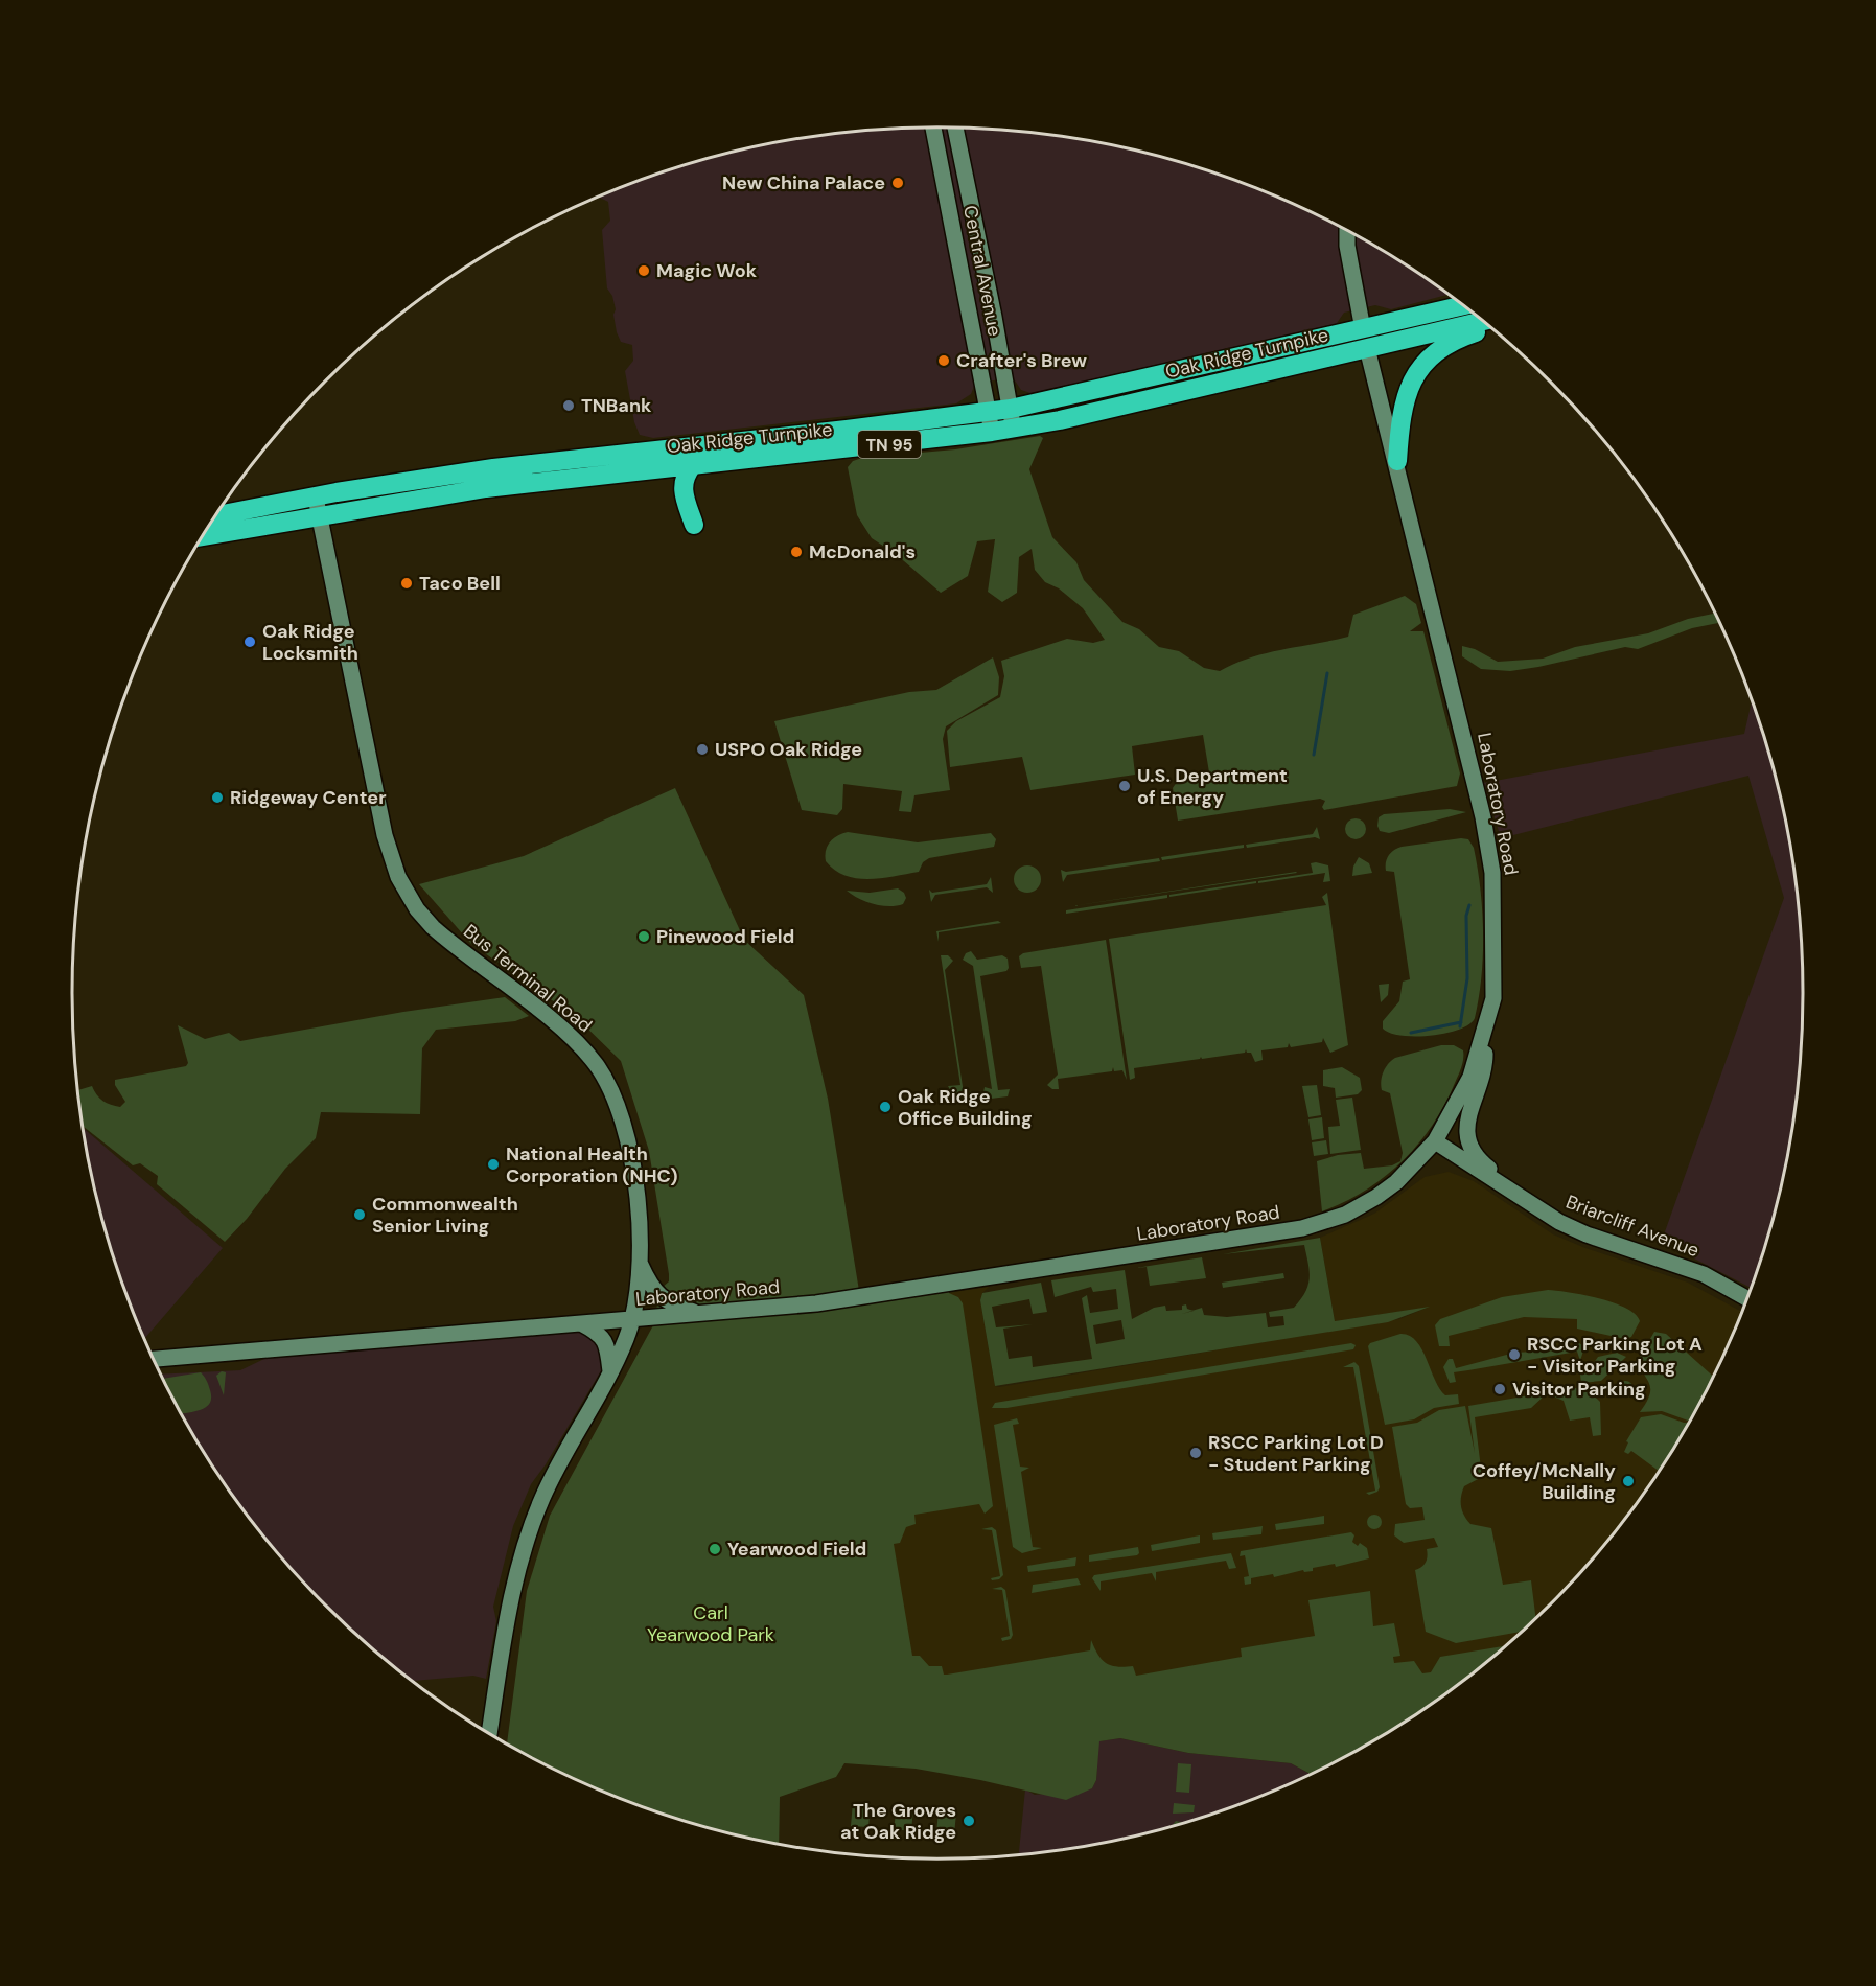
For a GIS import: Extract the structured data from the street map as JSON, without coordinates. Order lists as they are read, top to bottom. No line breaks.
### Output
{"streets":{"highway":["Oak Ridge Turnpike","TN 95"],"street":["Central Avenue","Laboratory Road","Bus Terminal Road","Briarcliff Avenue"]},"crossings":[["Central Avenue","Oak Ridge Turnpike"],["Oak Ridge Turnpike","Laboratory Road"],["Oak Ridge Turnpike","Bus Terminal Road"],["Laboratory Road","Bus Terminal Road"],["Laboratory Road","Briarcliff Avenue"]],"parks":["Carl Yearwood Park"],"places":["New China Palace","Magic Wok","Crafter's Brew","TNBank","McDonald's","Taco Bell","Oak Ridge Locksmith","USPO Oak Ridge","U.S. Department of Energy","Ridgeway Center","Pinewood Field","Oak Ridge Office Building","National Health Corporation (NHC)","Commonwealth Senior Living","RSCC Parking Lot A - Visitor Parking","Visitor Parking","RSCC Parking Lot D - Student Parking","Coffey/McNally Building","Yearwood Field","The Groves at Oak Ridge"]}
